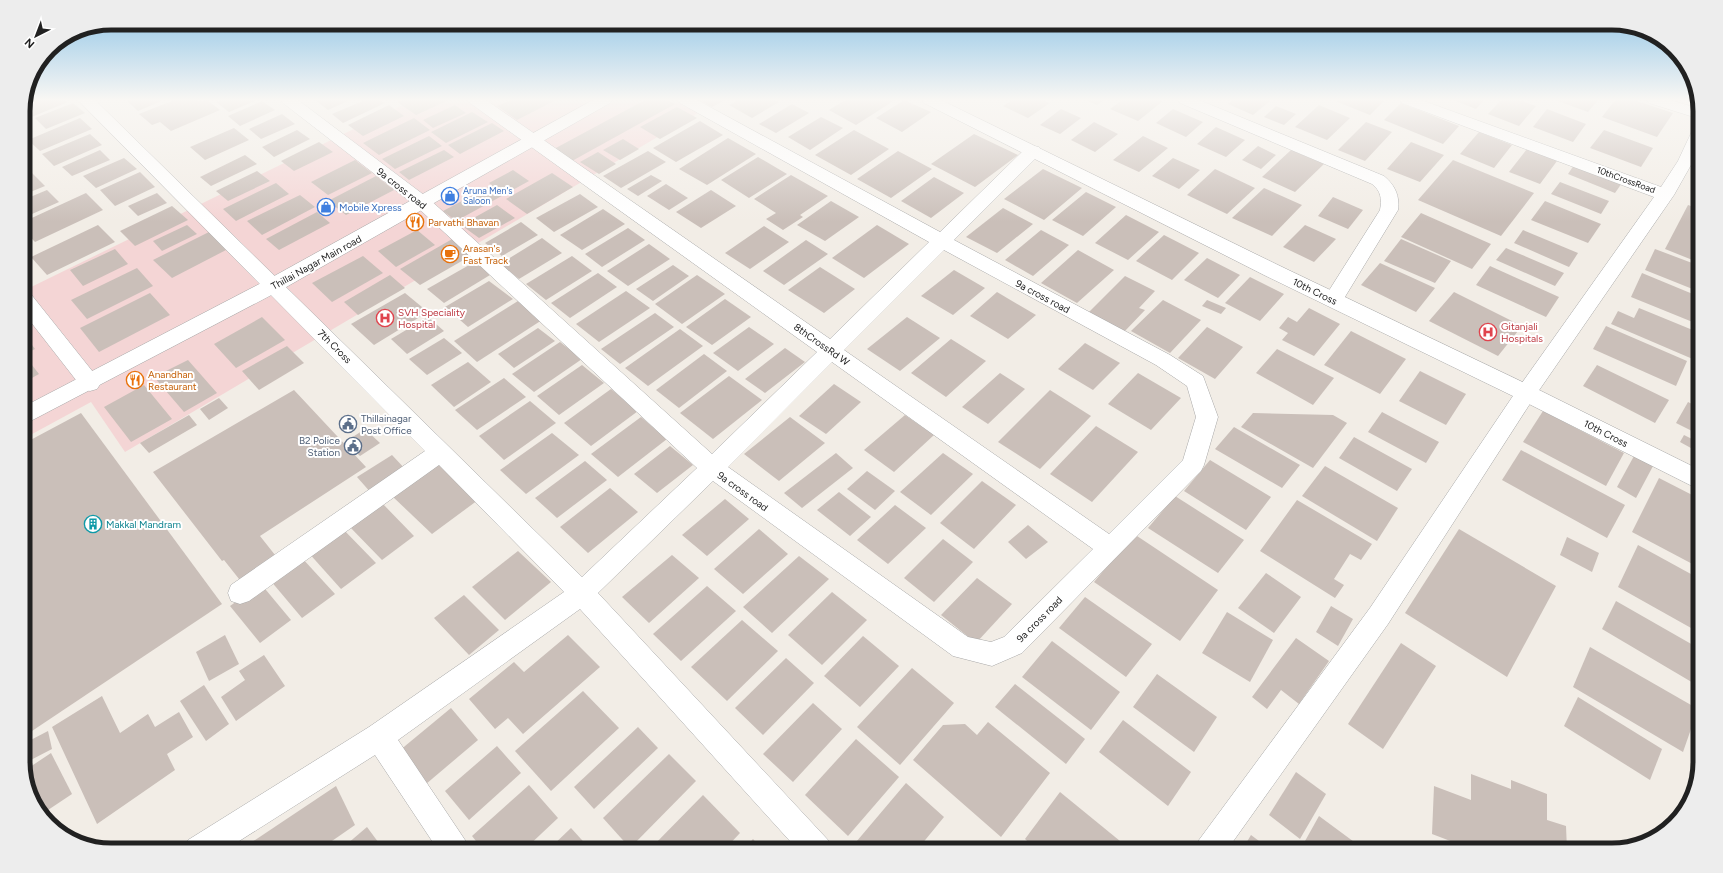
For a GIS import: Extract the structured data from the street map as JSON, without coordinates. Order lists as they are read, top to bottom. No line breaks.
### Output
{"streets":{"street":["10thCrossRoad","9a cross road","Thillai Nagar Main road","10th Cross","8thCrossRd W","7th Cross"]},"crossings":[["9a cross road","Thillai Nagar Main road"],["9a cross road","8thCrossRd W"],["Thillai Nagar Main road","7th Cross"]],"places":{"shop":["Aruna Men's Saloon","Mobile Xpress"],"restaurant":["Parvathi Bhavan","Anandhan Restaurant"],"cafe":["Arasan's Fast Track"],"hospital":["SVH Speciality Hospital","Gitanjali Hospitals"],"public building":["Thillainagar Post Office","B2 Police Station"],"building":["Makkal Mandram"]},"north":"bottom left"}
